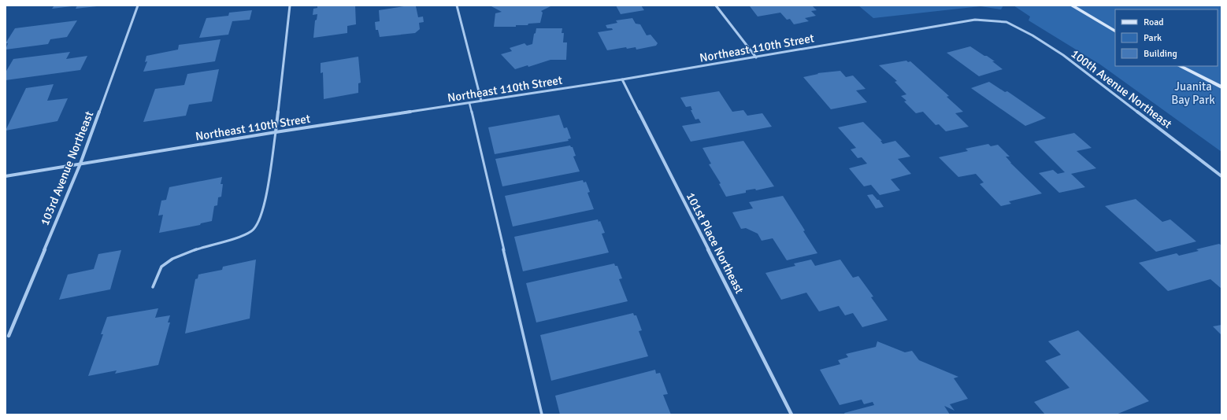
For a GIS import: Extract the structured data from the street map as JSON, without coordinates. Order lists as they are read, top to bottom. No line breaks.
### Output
{"streets":{"street":["Northeast 110th Street","100th Avenue Northeast","103rd Avenue Northeast","101st Place Northeast"]},"crossings":[["Northeast 110th Street","100th Avenue Northeast"],["Northeast 110th Street","103rd Avenue Northeast"],["Northeast 110th Street","101st Place Northeast"]],"parks":["Juanita Bay Park"],"legend":["Road","Park","Building"]}
